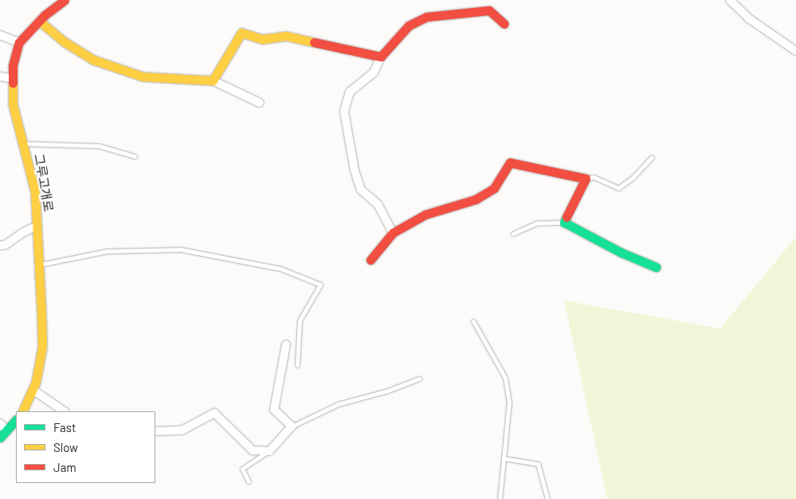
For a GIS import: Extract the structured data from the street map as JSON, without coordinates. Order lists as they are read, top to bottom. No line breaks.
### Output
{"streets":{"street":["그루고개로"]},"legend":["Fast","Slow","Jam"]}
